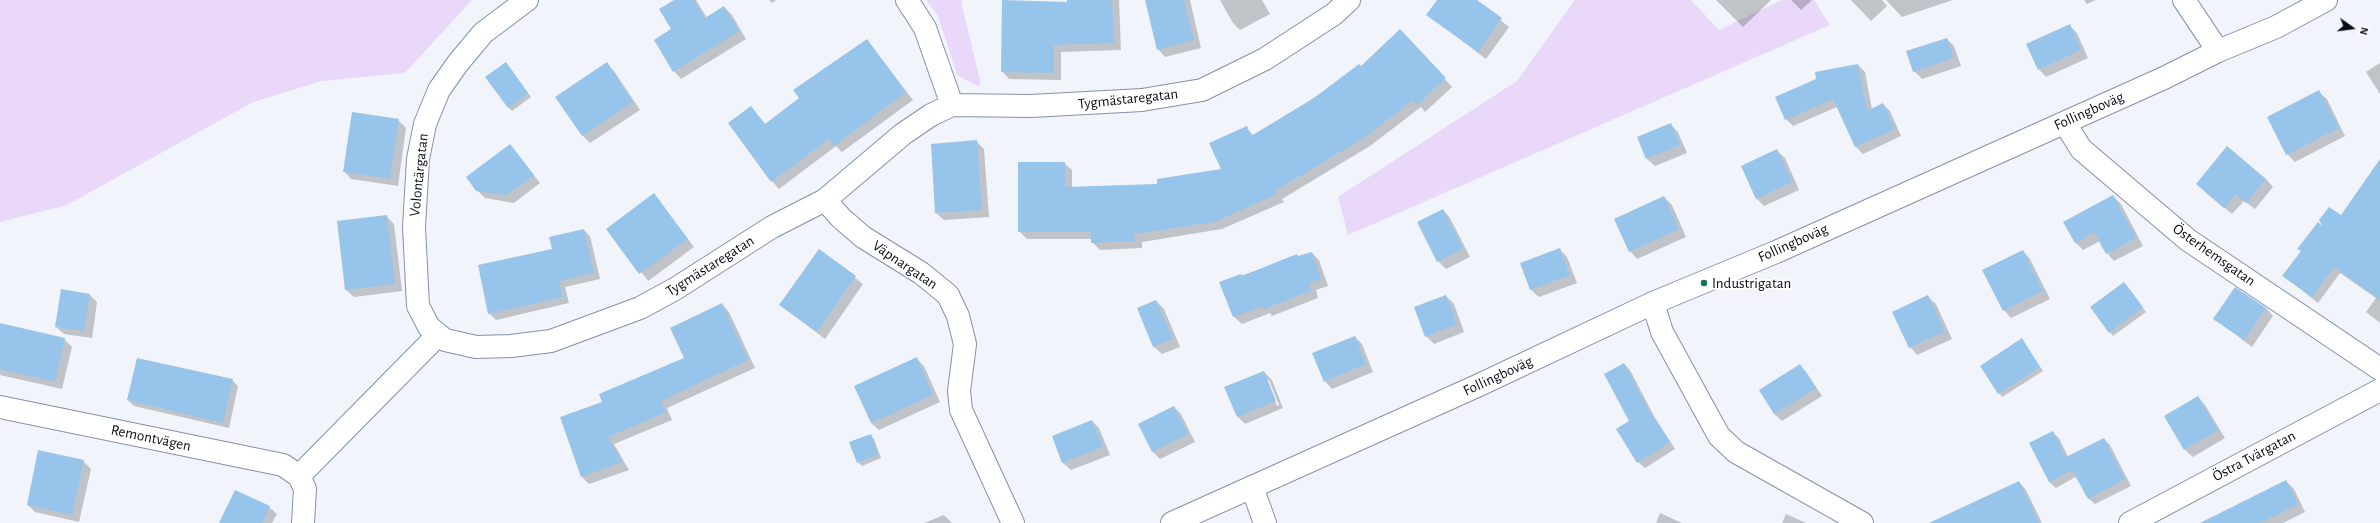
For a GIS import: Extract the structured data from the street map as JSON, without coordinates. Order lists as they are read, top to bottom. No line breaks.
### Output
{"streets":{"street":["Tygmästaregatan","Follingboväg","Volontärgatan","Österhemsgatan","Väpnargatan","Remontvägen","Östra Tvärgatan"]},"crossings":[["Tygmästaregatan","Volontärgatan"],["Tygmästaregatan","Väpnargatan"],["Follingboväg","Österhemsgatan"]],"places":["Industrigatan"],"north":"right"}
